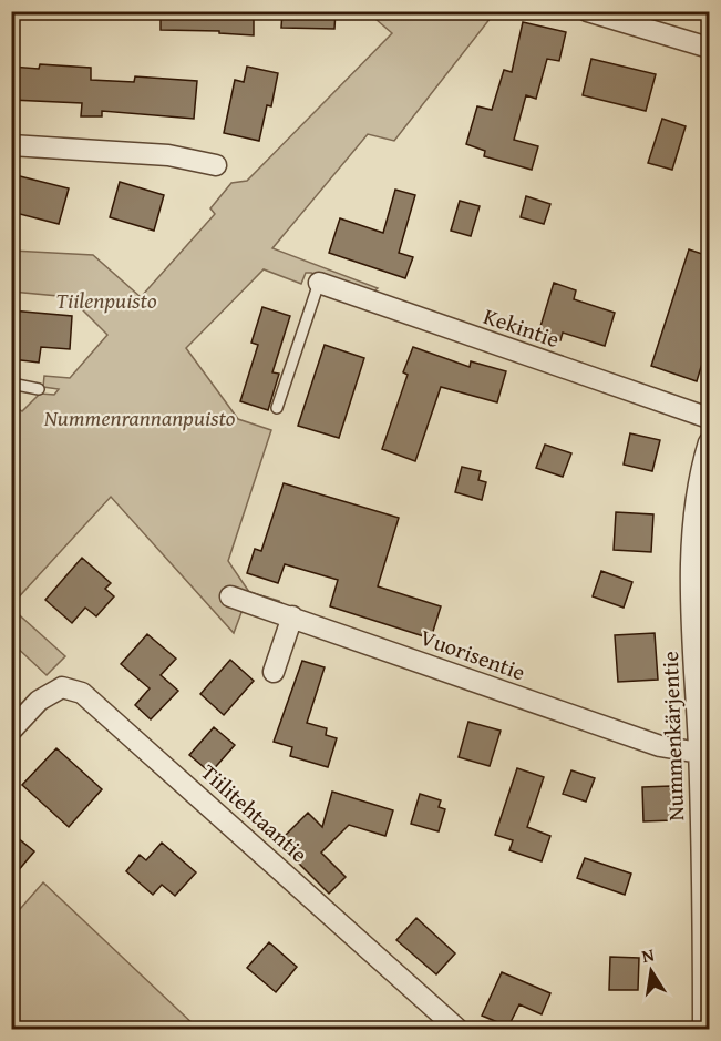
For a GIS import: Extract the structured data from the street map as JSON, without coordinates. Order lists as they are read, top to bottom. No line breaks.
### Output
{"streets":{"street":["Kekintie","Vuorisentie","Nummenkärjentie","Tiilitehtaantie"]},"crossings":[["Vuorisentie","Nummenkärjentie"]],"parks":["Tiilenpuisto","Nummenrannanpuisto"],"north":"top"}
